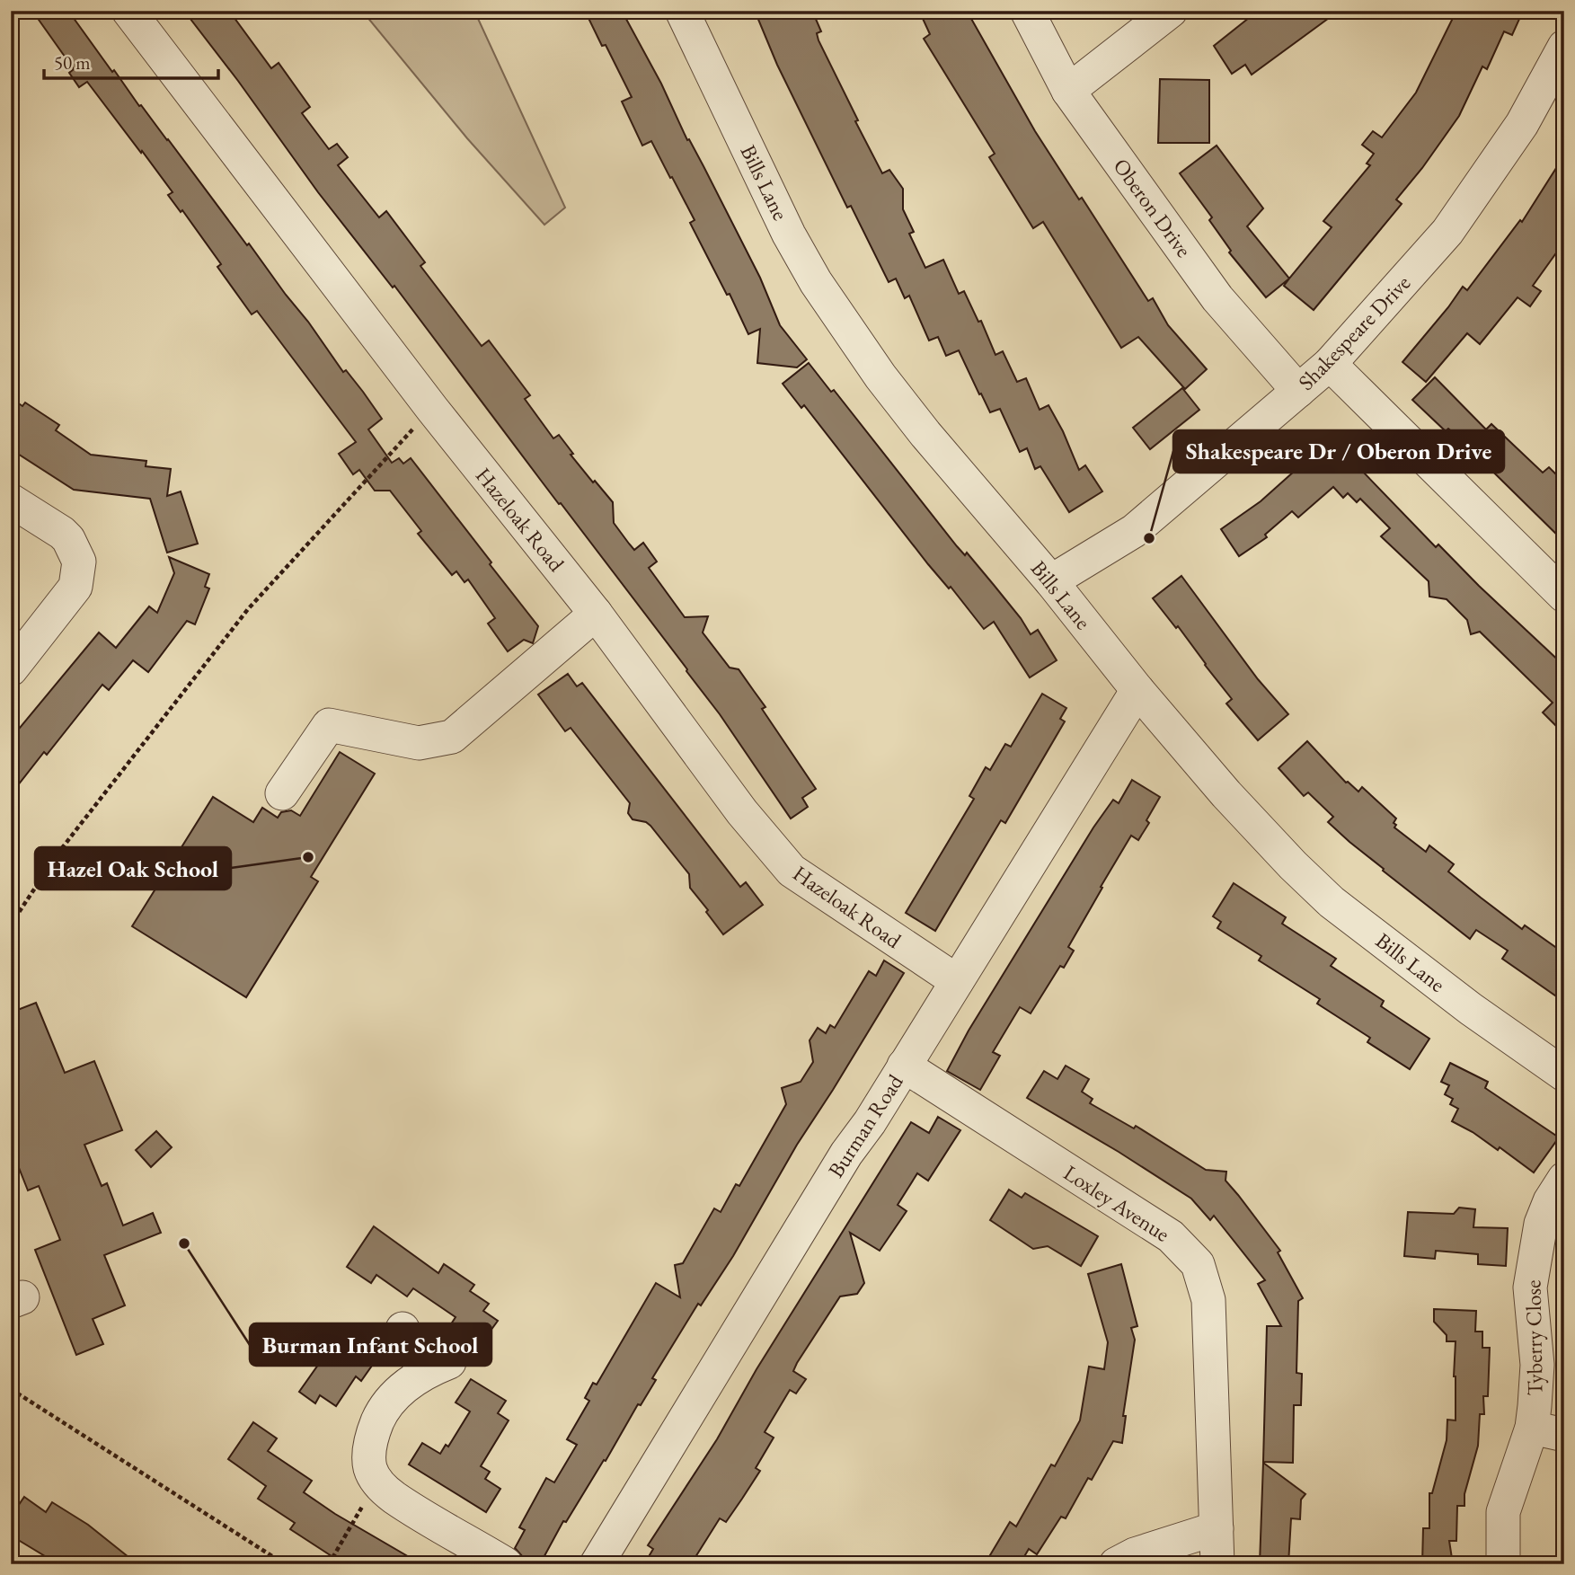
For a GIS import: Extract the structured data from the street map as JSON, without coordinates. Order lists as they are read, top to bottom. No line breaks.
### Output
{"streets":{"street":["Bills Lane","Oberon Drive","Shakespeare Drive","Hazeloak Road","Burman Road","Loxley Avenue","Tyberry Close"]},"crossings":[["Bills Lane","Shakespeare Drive"],["Bills Lane","Burman Road"],["Oberon Drive","Shakespeare Drive"],["Hazeloak Road","Burman Road"],["Burman Road","Loxley Avenue"]],"places":["Shakespeare Dr / Oberon Drive","Hazel Oak School","Burman Infant School"],"scale_bar":"50 m"}
